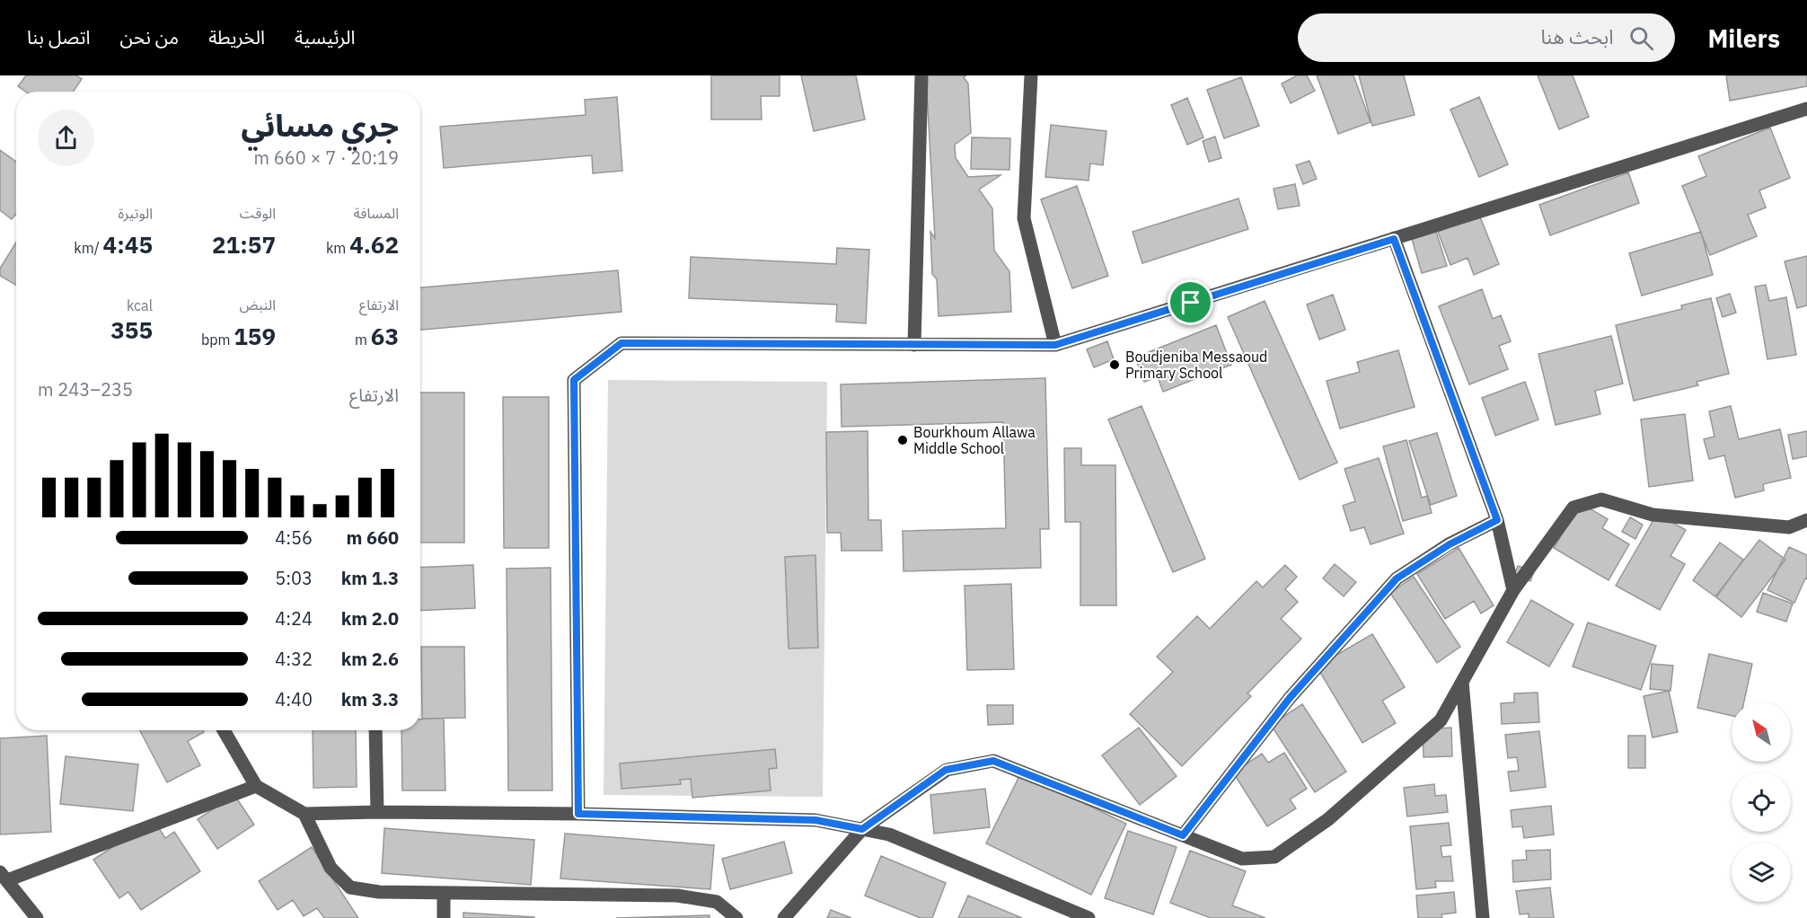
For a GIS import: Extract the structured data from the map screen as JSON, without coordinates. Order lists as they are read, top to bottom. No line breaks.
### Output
{"places":["Boudjeniba Messaoud Primary School","Bourkhoum Allawa Middle School"],"north":"top left","page":{"header":"Milers","search":"ابحث هنا","nav":["الرئيسية","الخريطة","من نحن","اتصل بنا"],"heading":["جري مسائي","20:19 · 7 × 660 m"],"stats":[["المسافة","4.62 km"],["الوقت","21:57"],["الوتيرة","4:45 /km"],["الارتفاع","63 m"],["النبض","159 bpm"],["kcal","355"]],"chart":["الارتفاع","235–243 m"],"list":[{"name":"660 m","note":"4:56"},{"name":"1.3 km","note":"5:03"},{"name":"2.0 km","note":"4:24"},{"name":"2.6 km","note":"4:32"},{"name":"3.3 km","note":"4:40"}]}}
